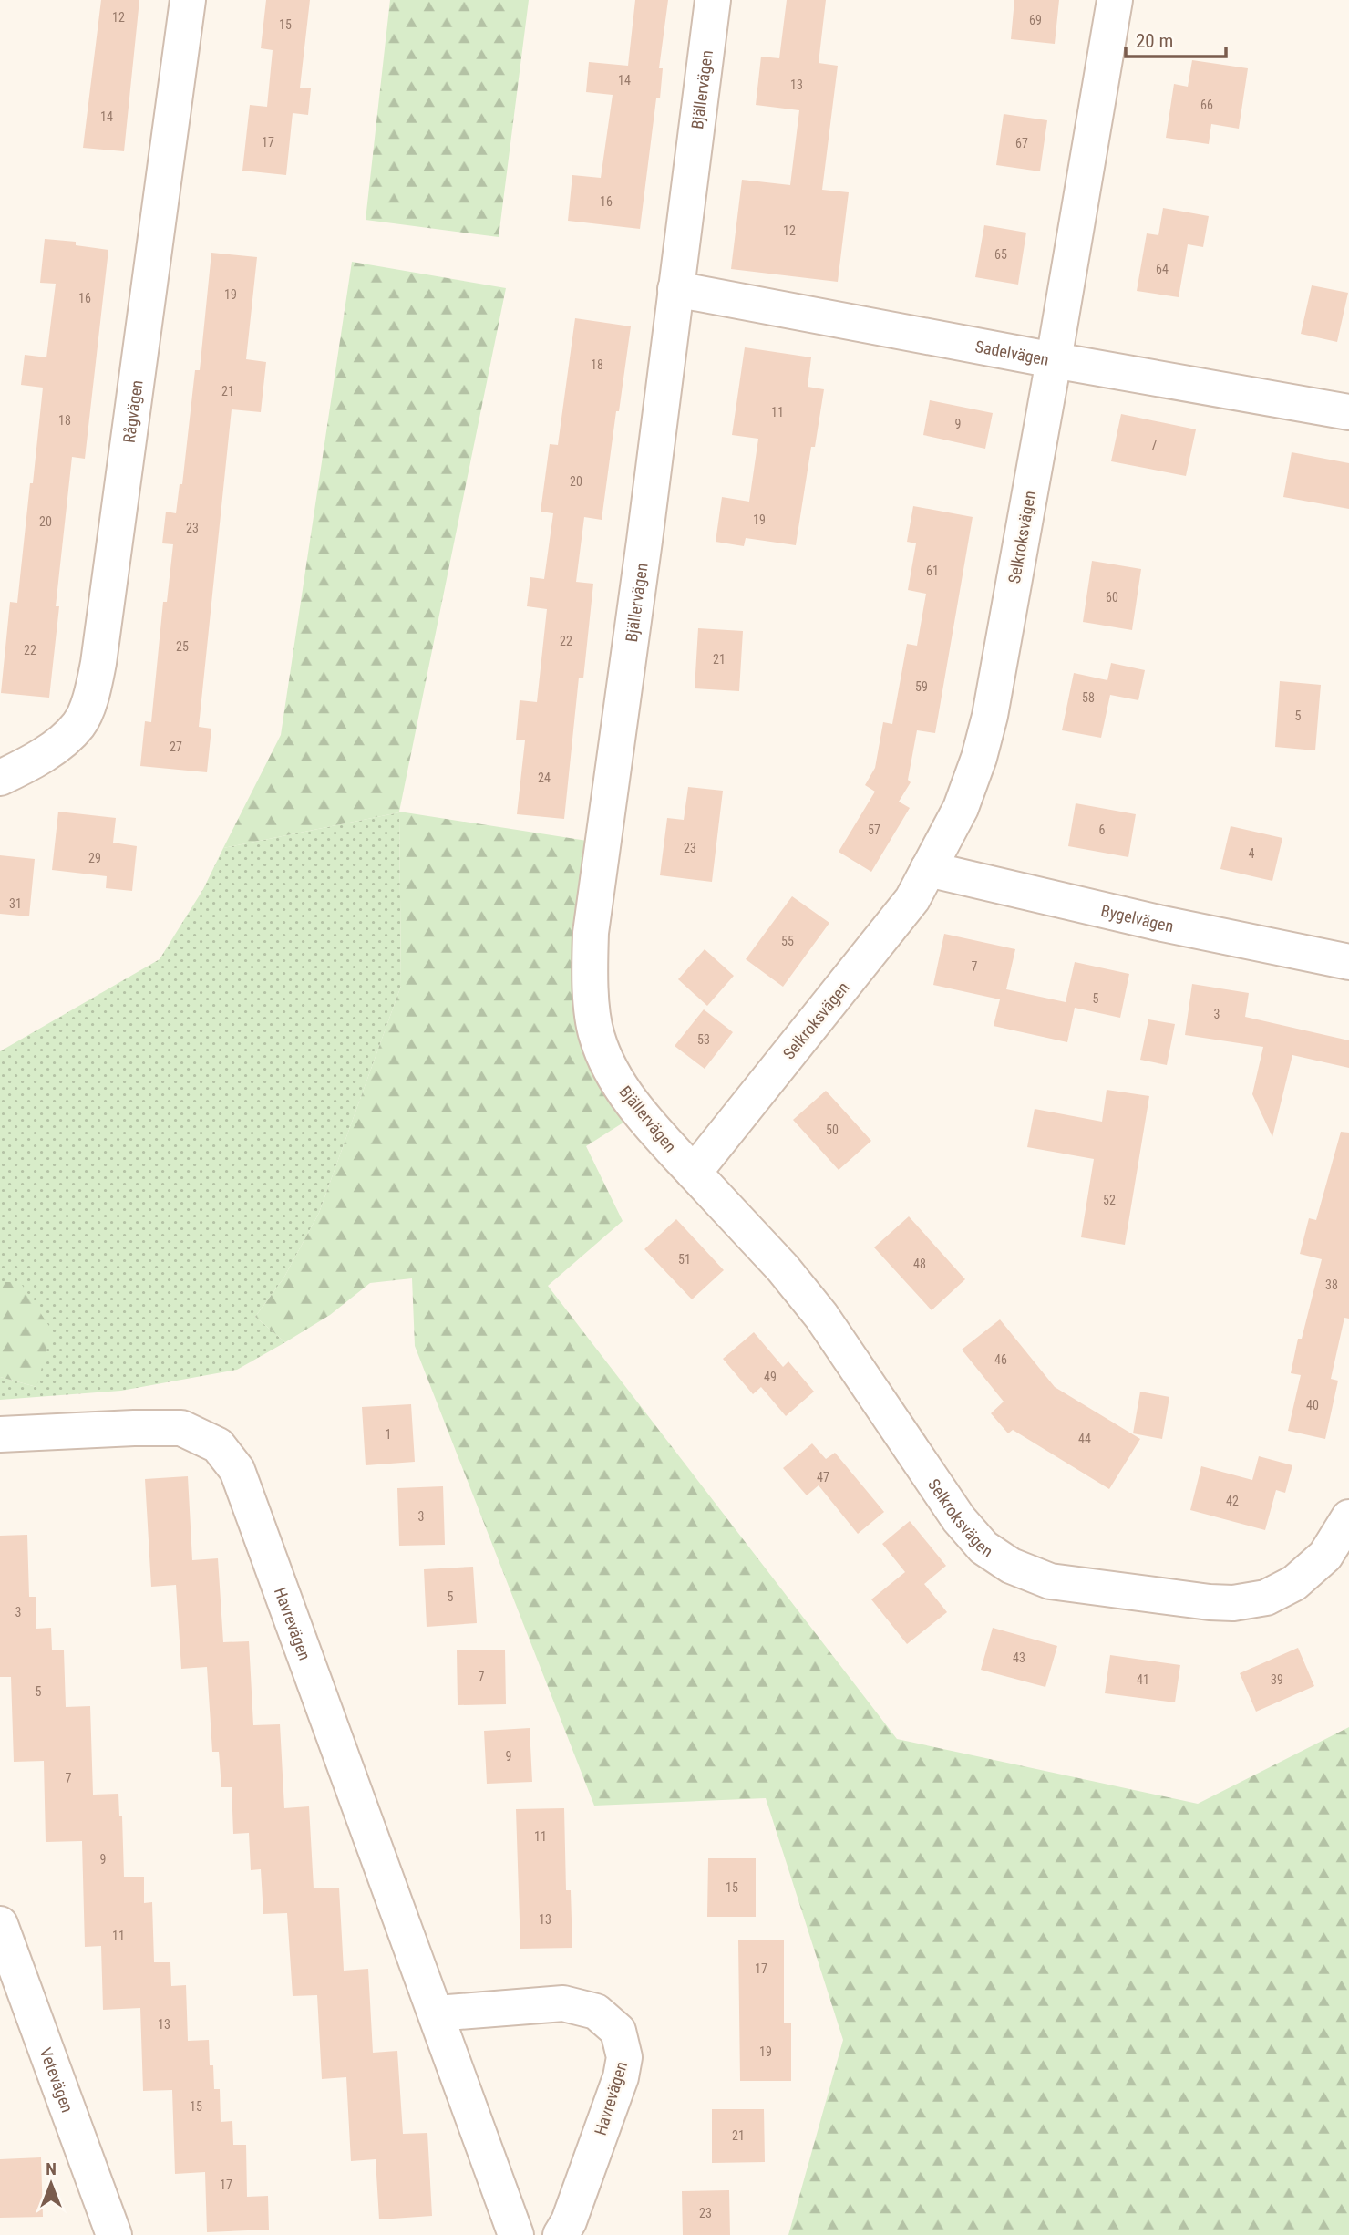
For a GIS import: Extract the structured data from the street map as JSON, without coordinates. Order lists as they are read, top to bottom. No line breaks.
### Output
{"streets":{"street":["Bjällervägen","Sadelvägen","Rågvägen","Selkroksvägen","Bygelvägen","Havrevägen","Vetevägen"]},"crossings":[["Bjällervägen","Sadelvägen"],["Bjällervägen","Selkroksvägen"],["Sadelvägen","Selkroksvägen"],["Selkroksvägen","Bygelvägen"]],"house_numbers":["12","69","15","14","13","66","14","17","67","16","12","65","64","19","16","18","21","11","18","9","7","20","19","20","23","61","60","22","25","22","21","59","58","5","27","24","57","6","23","4","29","31","55","7","5","3","53","50","52","51","48","38","46","49","40","1","44","47","42","3","5","3","43","7","41","39","5","9","7","11","9","15","13","11","17","13","19","15","21","17","23"],"scale_bar":"20 m","north":"top"}
